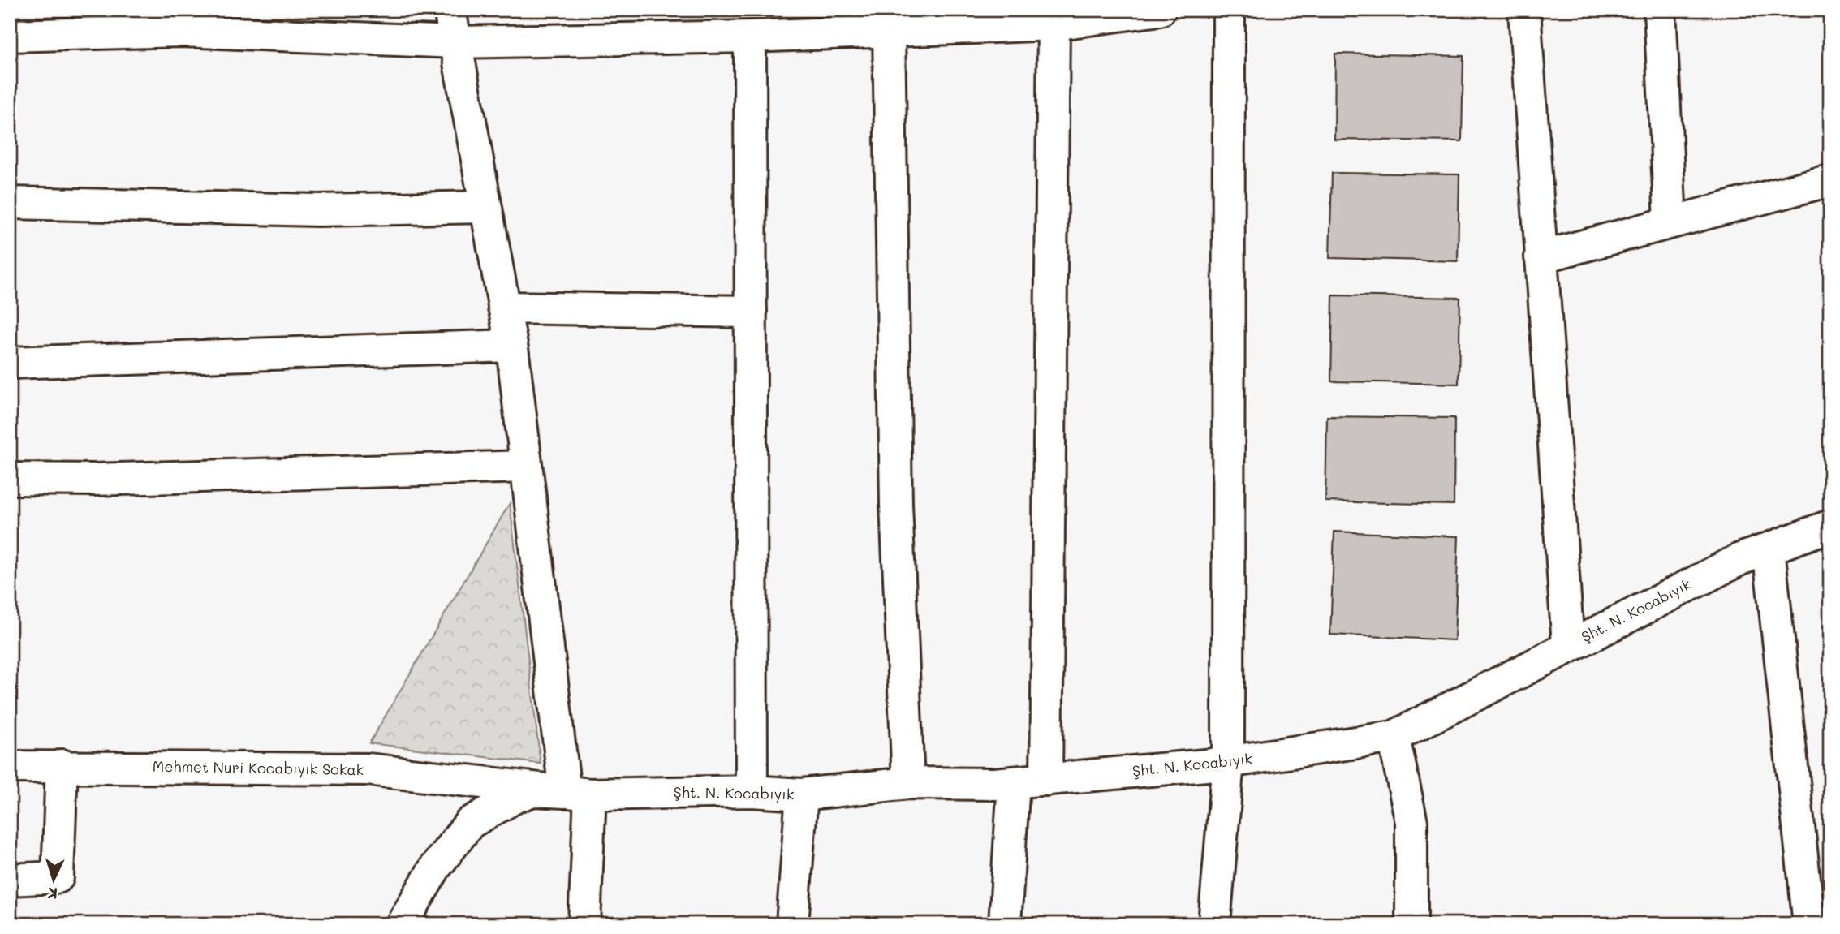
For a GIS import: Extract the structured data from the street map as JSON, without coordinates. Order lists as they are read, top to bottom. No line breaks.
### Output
{"streets":{"street":["Şht. N. Kocabıyık","Mehmet Nuri Kocabıyık Sokak"]},"crossings":[["Şht. N. Kocabıyık","Mehmet Nuri Kocabıyık Sokak"]],"north":"bottom"}
